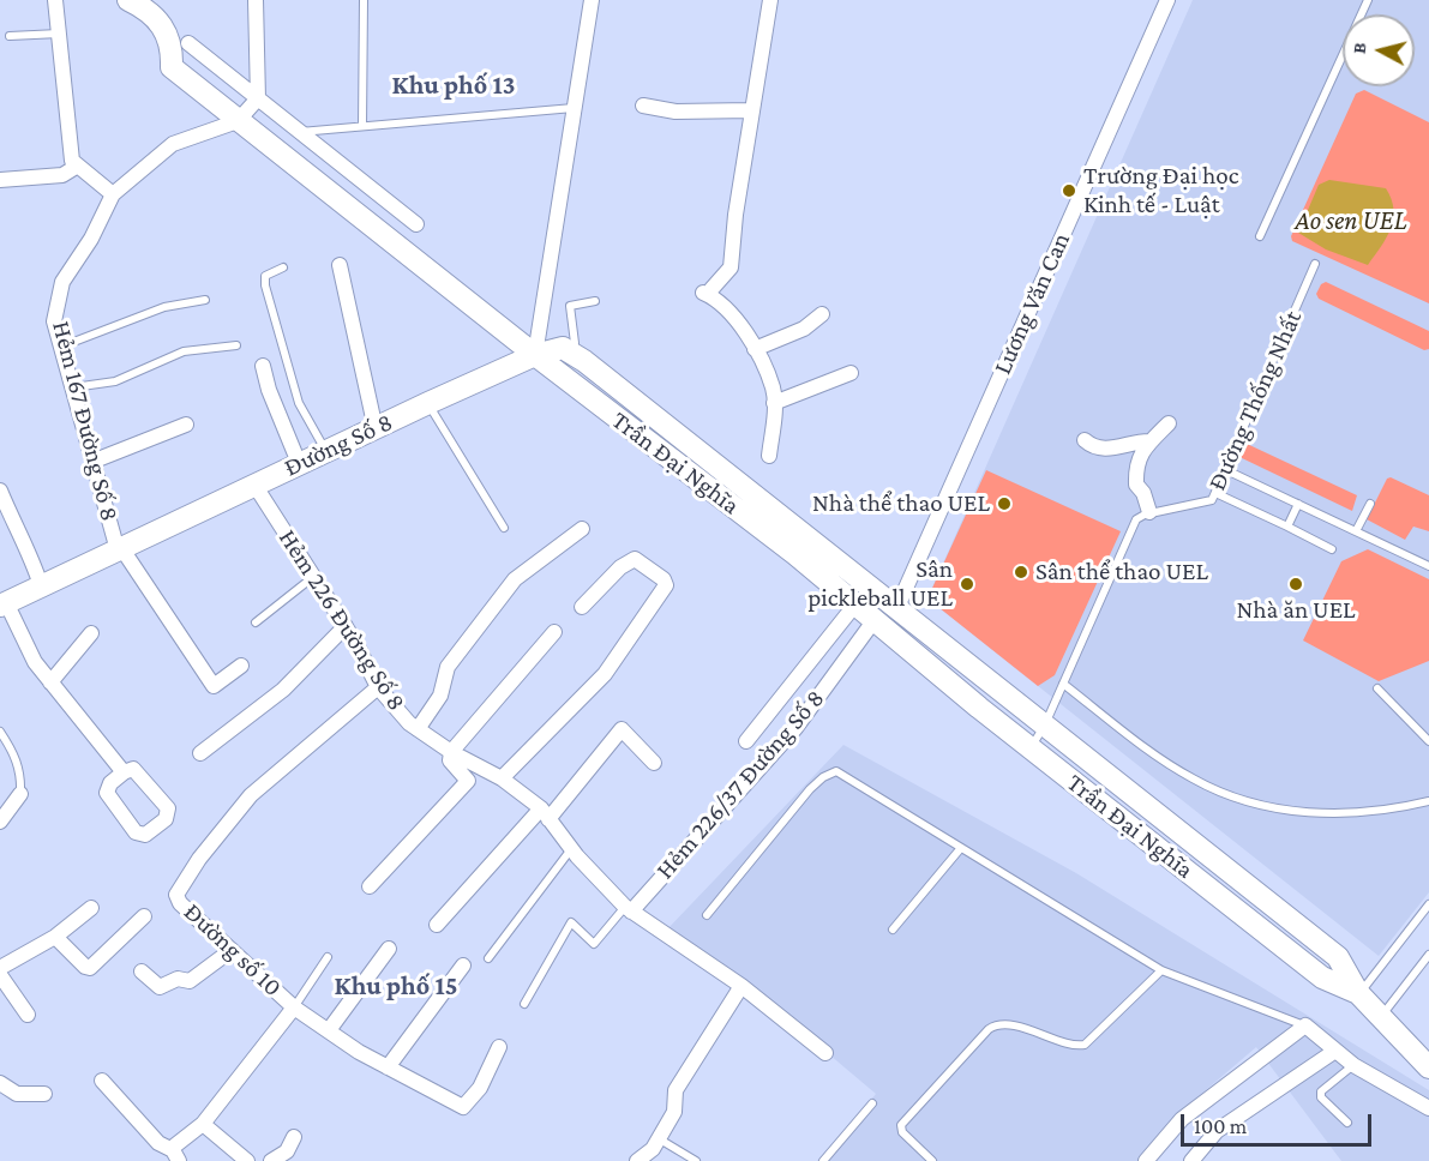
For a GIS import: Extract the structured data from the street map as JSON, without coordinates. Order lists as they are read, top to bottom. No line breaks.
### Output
{"streets":{"street":["Lương Văn Can","Hẻm 167 Đường Số 8","Đường Số 8","Trần Đại Nghĩa","Hẻm 226 Đường Số 8","Hẻm 226/37 Đường Số 8","Đường số 10"],"lane":["Đường Thống Nhất"]},"crossings":[["Lương Văn Can","Trần Đại Nghĩa"],["Hẻm 167 Đường Số 8","Đường Số 8"],["Hẻm 167 Đường Số 8","Trần Đại Nghĩa"],["Đường Số 8","Trần Đại Nghĩa"],["Đường Số 8","Hẻm 226 Đường Số 8"],["Trần Đại Nghĩa","Hẻm 226/37 Đường Số 8"],["Hẻm 226 Đường Số 8","Hẻm 226/37 Đường Số 8"],["Hẻm 226 Đường Số 8","Đường số 10"]],"districts":["Khu phố 13","Khu phố 15"],"water":["Ao sen UEL"],"places":["Trường Đại học Kinh tế - Luật","Nhà thể thao UEL","Sân thể thao UEL","Sân pickleball UEL","Nhà ăn UEL"],"scale_bar":"100 m","north":"left"}
